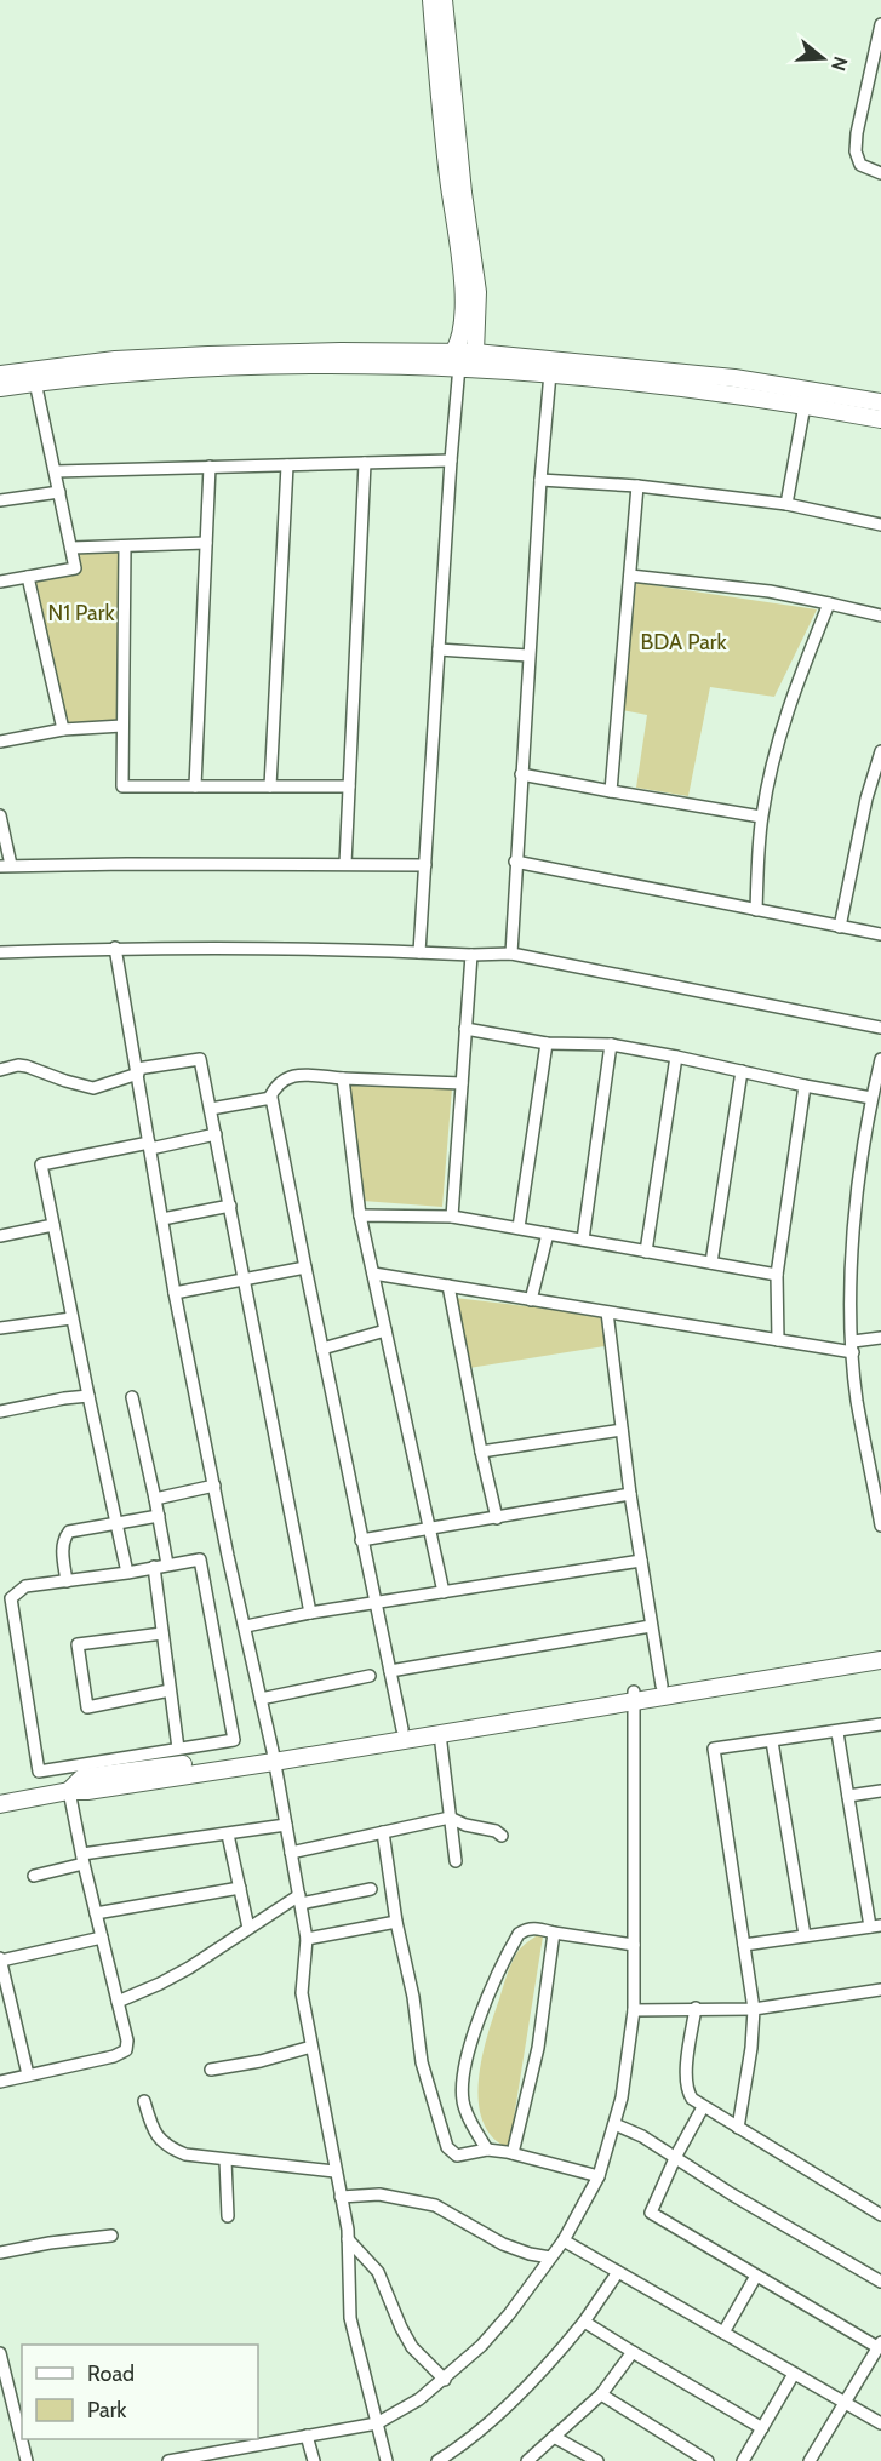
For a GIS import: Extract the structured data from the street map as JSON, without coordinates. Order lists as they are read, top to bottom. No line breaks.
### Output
{"parks":["N1 Park","BDA Park"],"legend":["Road","Park"],"north":"right"}
